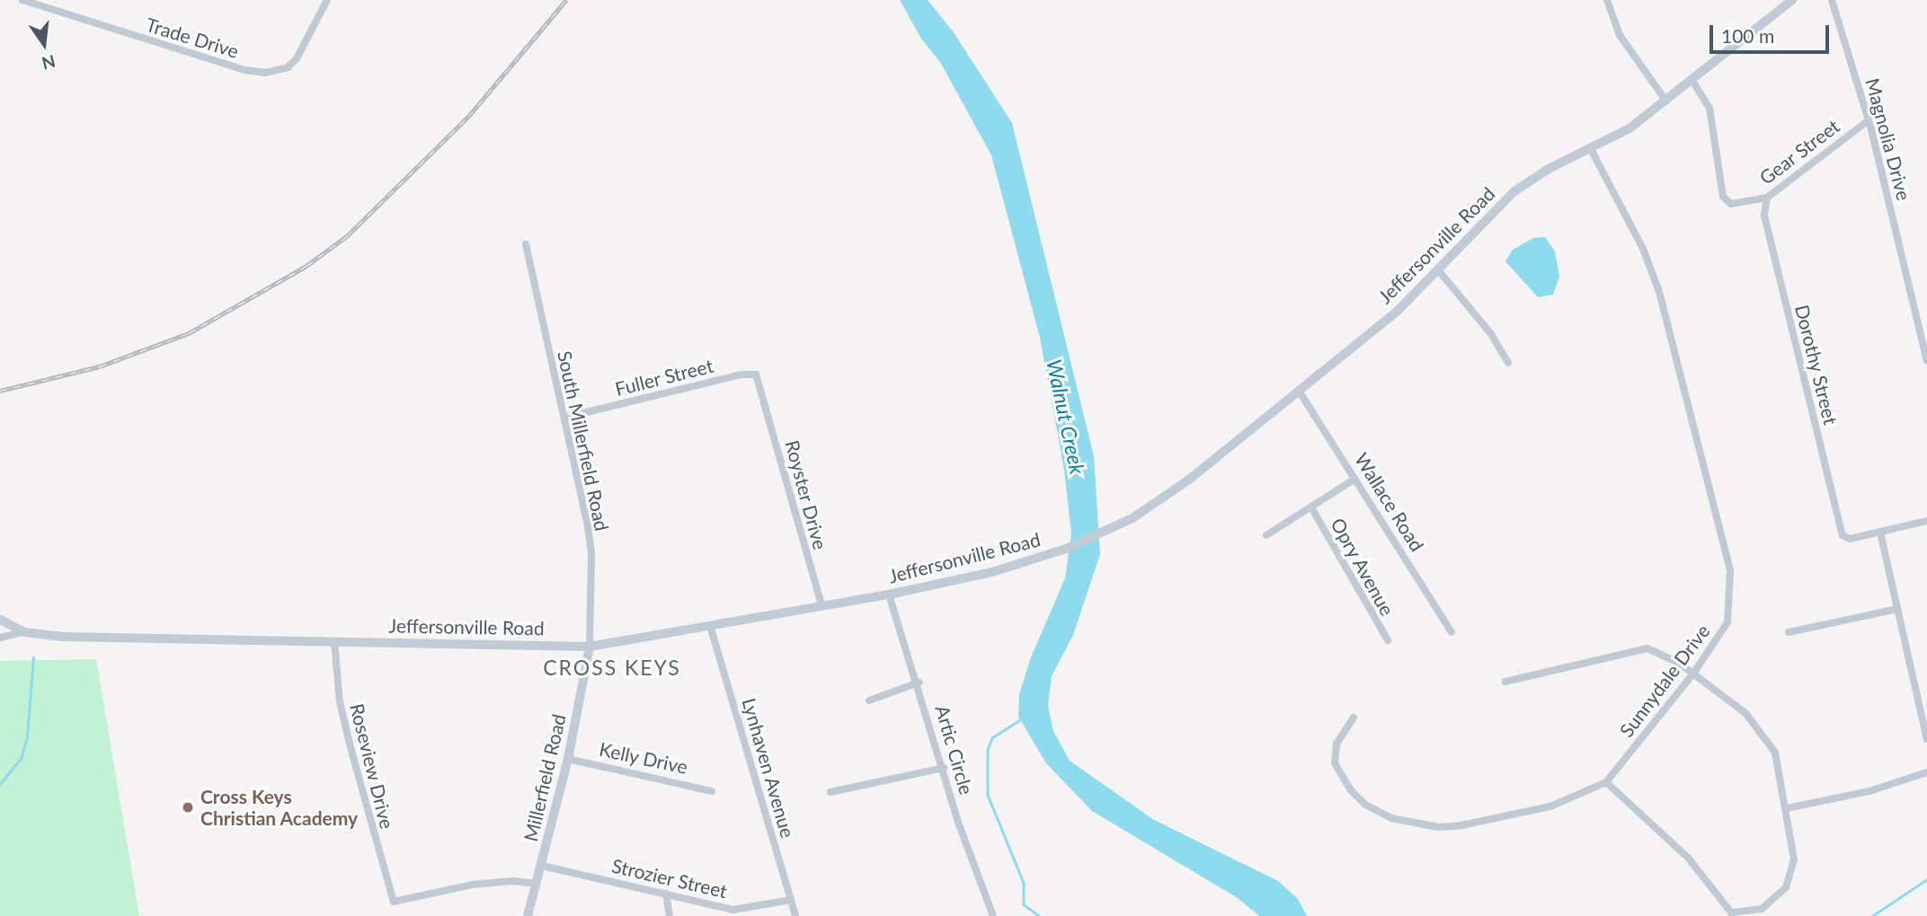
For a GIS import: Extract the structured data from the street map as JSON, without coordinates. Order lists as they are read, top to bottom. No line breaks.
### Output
{"streets":{"street":["Trade Drive","Magnolia Drive","Gear Street","Jeffersonville Road","Dorothy Street","Fuller Street","South Millerfield Road","Royster Drive","Wallace Road","Opry Avenue","Sunnydale Drive","Artic Circle","Kelly Drive","Roseview Drive","Lynhaven Avenue","Millerfield Road","Strozier Street"]},"crossings":[["Magnolia Drive","Gear Street"],["Gear Street","Jeffersonville Road"],["Gear Street","Dorothy Street"],["Jeffersonville Road","South Millerfield Road"],["Jeffersonville Road","Royster Drive"],["Jeffersonville Road","Wallace Road"],["Jeffersonville Road","Sunnydale Drive"],["Jeffersonville Road","Artic Circle"],["Jeffersonville Road","Roseview Drive"],["Jeffersonville Road","Lynhaven Avenue"],["Jeffersonville Road","Millerfield Road"],["Fuller Street","South Millerfield Road"],["Fuller Street","Royster Drive"],["South Millerfield Road","Millerfield Road"],["Kelly Drive","Millerfield Road"],["Roseview Drive","Millerfield Road"],["Lynhaven Avenue","Strozier Street"],["Millerfield Road","Strozier Street"]],"districts":["CROSS KEYS"],"water":["Walnut Creek"],"places":["Cross Keys Christian Academy"],"scale_bar":"100 m","north":"bottom"}
